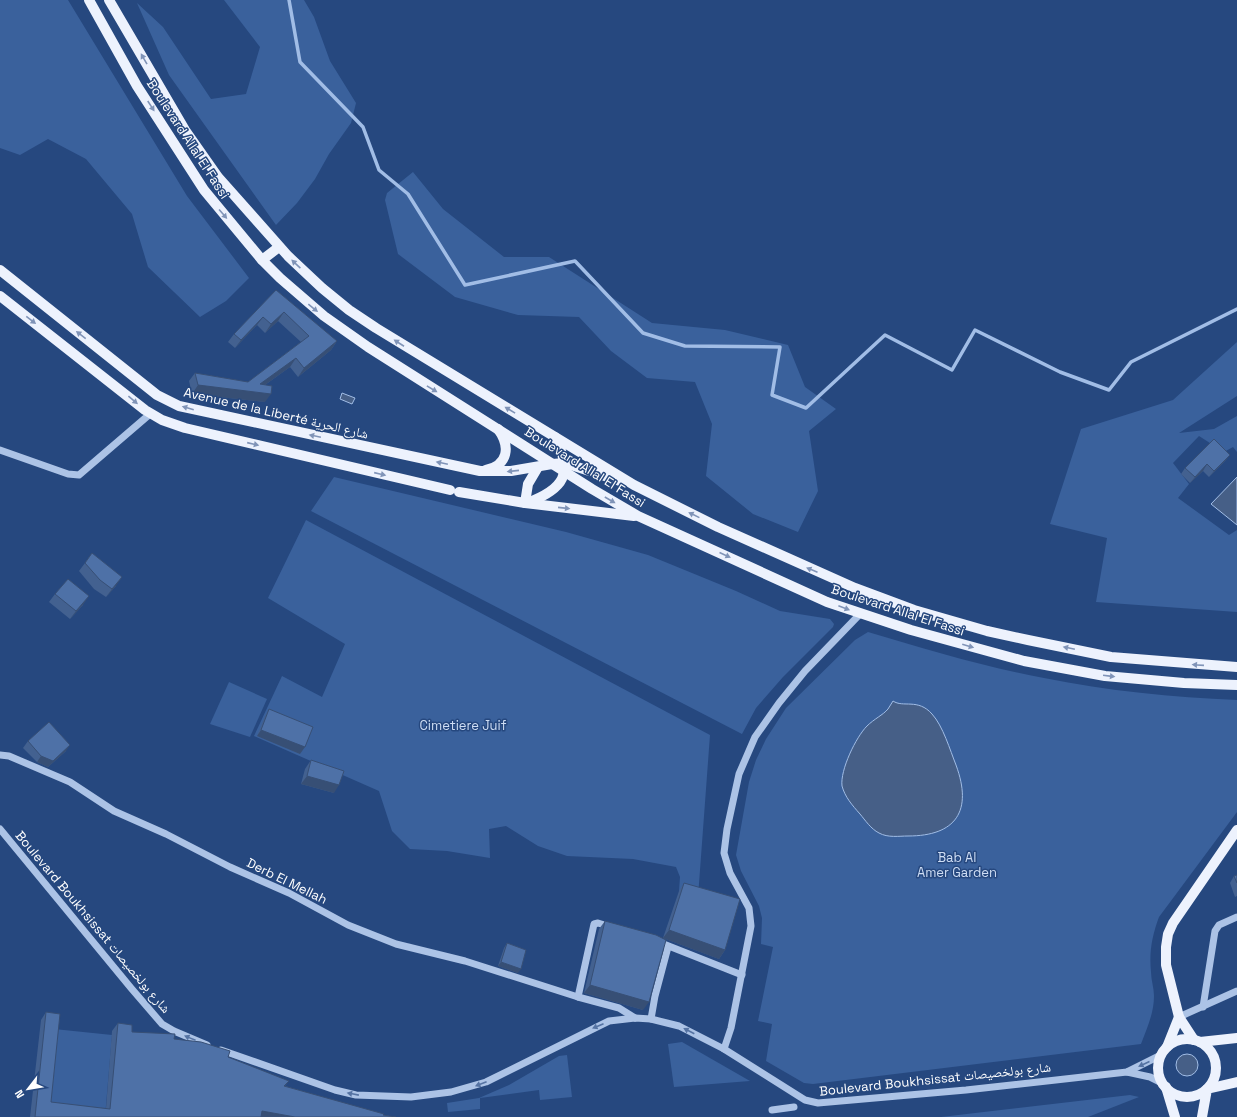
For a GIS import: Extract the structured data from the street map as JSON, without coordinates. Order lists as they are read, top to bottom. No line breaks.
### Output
{"streets":{"main road":["Boulevard Allal El Fassi","Avenue de la Liberté شارع الحرية"],"street":["Derb El Mellah","Boulevard Boukhsissat شارع بولخصيصات"]},"crossings":[["Boulevard Allal El Fassi","Avenue de la Liberté شارع الحرية"],["Derb El Mellah","Boulevard Boukhsissat شارع بولخصيصات"]],"one_way":["Boulevard Boukhsissat شارع بولخصيصات"],"parks":["Cimetiere Juif","Bab Al Amer Garden"],"north":"bottom left"}
